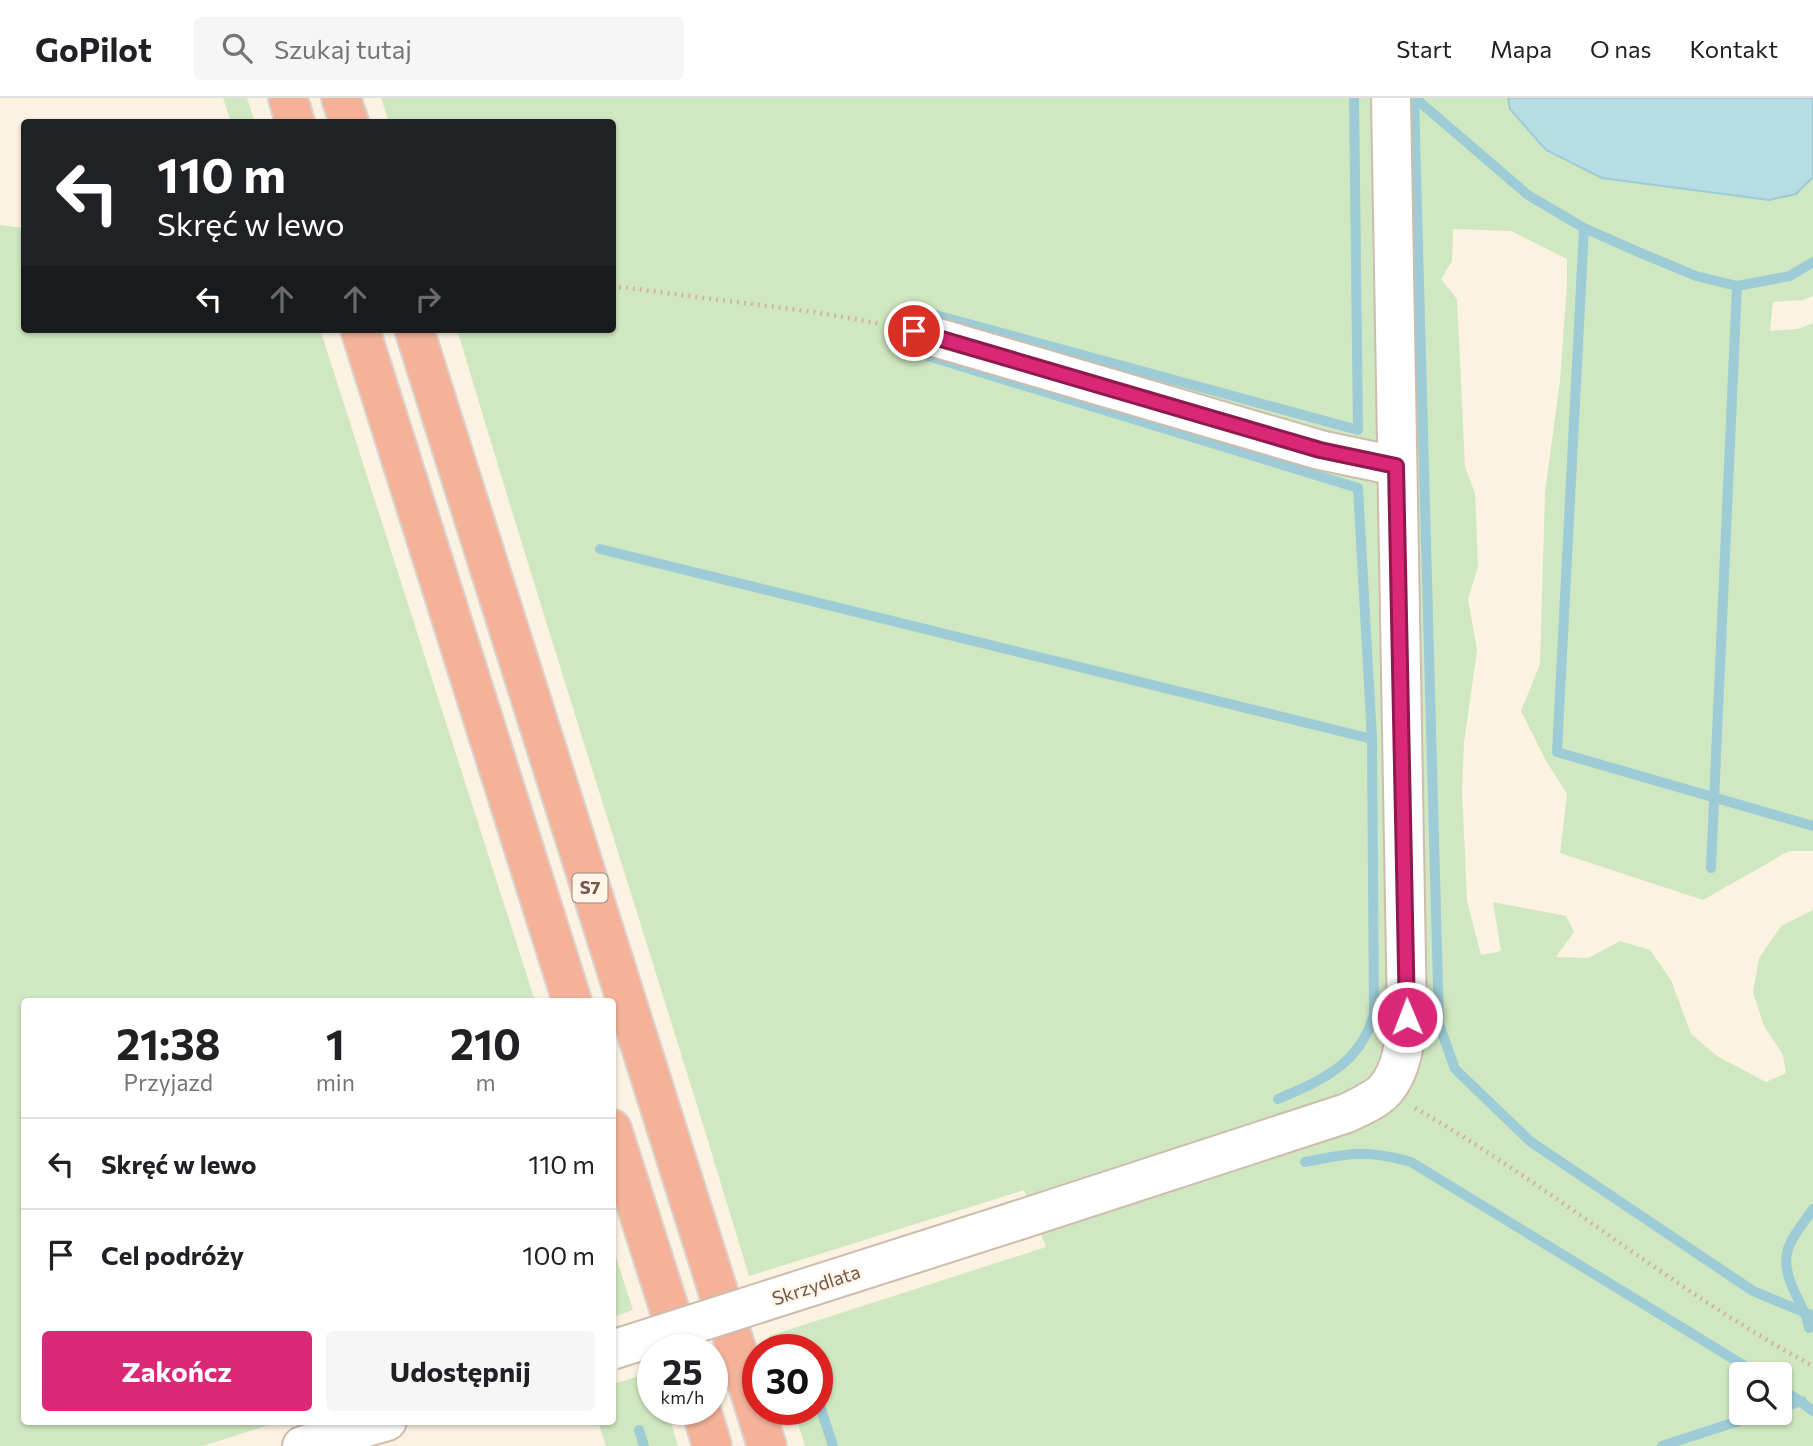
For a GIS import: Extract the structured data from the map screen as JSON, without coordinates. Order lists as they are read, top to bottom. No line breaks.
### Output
{"streets":{"highway":["S7"],"street":["Skrzydlata"]},"page":{"header":"GoPilot","search":"Szukaj tutaj","nav":["Start","Mapa","O nas","Kontakt"],"turn":["110 m","Skręć w lewo"],"eta":["21:38","Przyjazd","1","min","210","m"],"list":[{"name":"Skręć w lewo","value":"110 m"},{"name":"Cel podróży","value":"100 m"}],"buttons":["Zakończ","Udostępnij"],"speed":"25 km/h","limit":"30"}}
